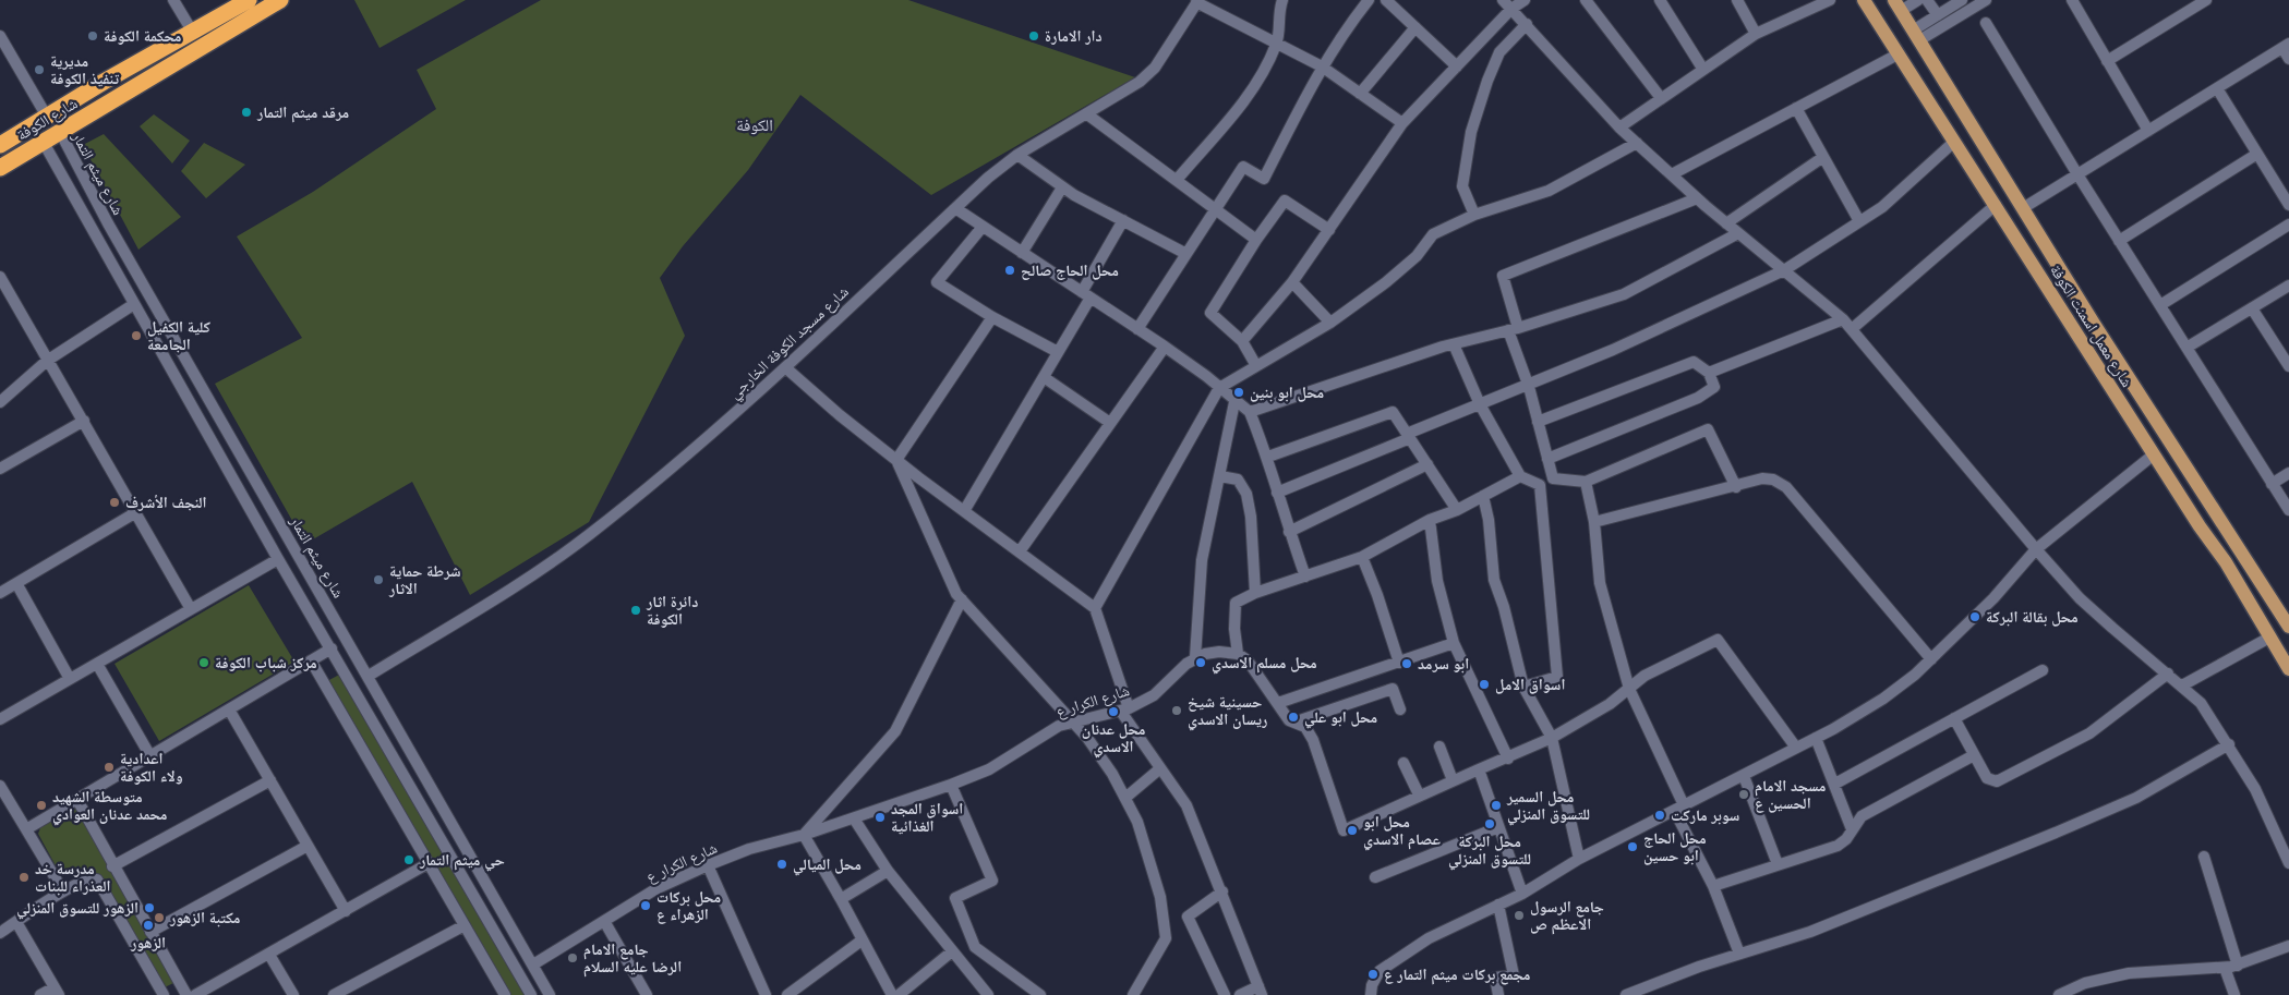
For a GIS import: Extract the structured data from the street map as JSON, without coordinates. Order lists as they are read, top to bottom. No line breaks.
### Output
{"streets":{"highway":["شارع الكوفة"],"main road":["شارع معمل اسمنت الكوفة"],"street":["شارع ميثم التمار","شارع مسجد الكوفة الخارجي","شارع الكرار ع"]},"crossings":[["شارع الكوفة","شارع ميثم التمار"],["شارع ميثم التمار","شارع مسجد الكوفة الخارجي"],["شارع ميثم التمار","شارع الكرار ع"]],"districts":["الكوفة"],"places":["محكمة الكوفة","دار الامارة","مديرية تنفيذ الكوفة","مرقد ميثم التمار","محل الحاج صالح","كلية الكفيل الجامعة","محل ابو بنين","النجف الأشرف","شرطة حماية الاثار","دائرة اثار الكوفة","محل بقالة البركة","مركز شباب الكوفة","محل مسلم الاسدي","ابو سرمد","اسواق الامل","حسينية شيخ ريسان الاسدي","محل عدنان الاسدي","محل ابو علي","اعدادية ولاء الكوفة","مسجد الامام الحسين ع","متوسطة الشهيد محمد عدنان العوادي","محل السمير للتسوق المنزلي","سوبر ماركت","اسواق المجد الغذائية","محل البركة للتسوق المنزلي","محل ابو عصام الاسدي","محل الحاج ابو حسين","حي ميثم التمار","محل الميالي","مدرسة خد العذراء للبنات","محل بركات الزهراء ع","الزهور للتسوق المنزلي","جامع الرسول الاعظم ص","مكتبة الزهور","الزهور","جامع الامام الرضا عليه السلام","مجمع بركات ميثم التمار ع"]}
